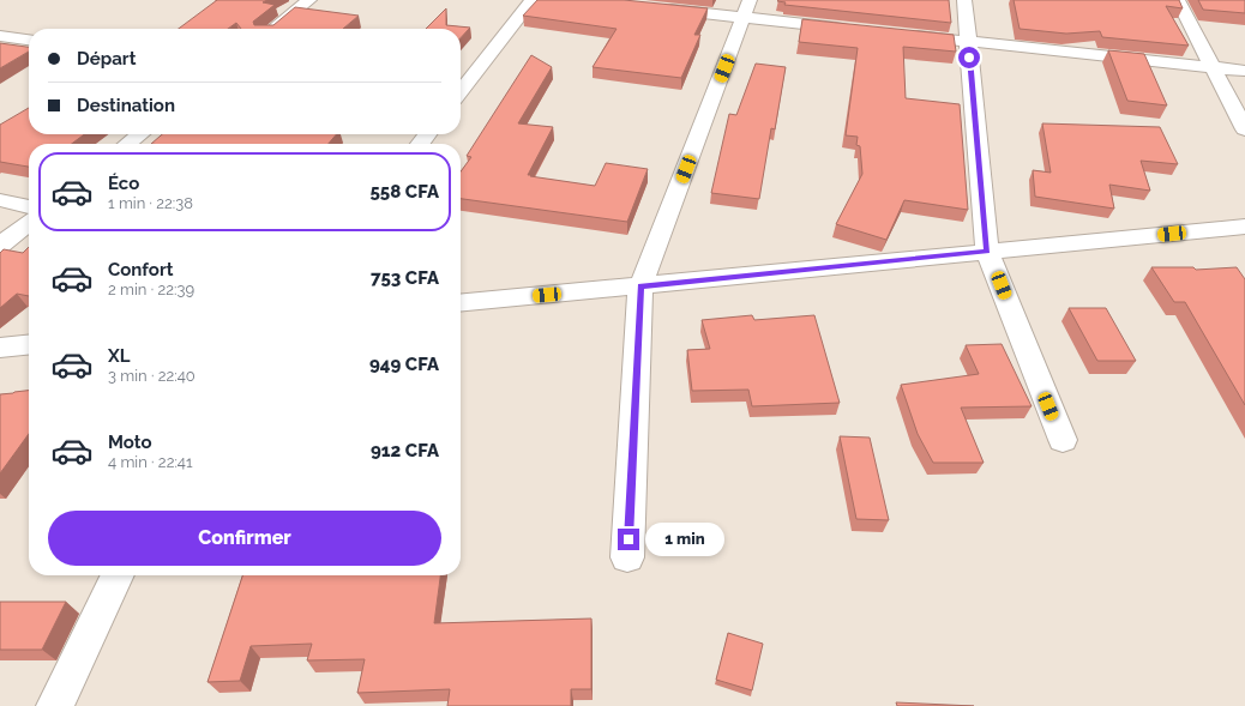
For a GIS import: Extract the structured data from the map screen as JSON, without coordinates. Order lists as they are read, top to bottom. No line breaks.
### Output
{"page":{"banner":["Départ","Destination"],"list":[{"name":"Éco","note":"1 min · 22:38","value":"558 CFA"},{"name":"Confort","note":"2 min · 22:39","value":"753 CFA"},{"name":"XL","note":"3 min · 22:40","value":"949 CFA"},{"name":"Moto","note":"4 min · 22:41","value":"912 CFA"}],"buttons":"Confirmer","bubble":"1 min"}}
